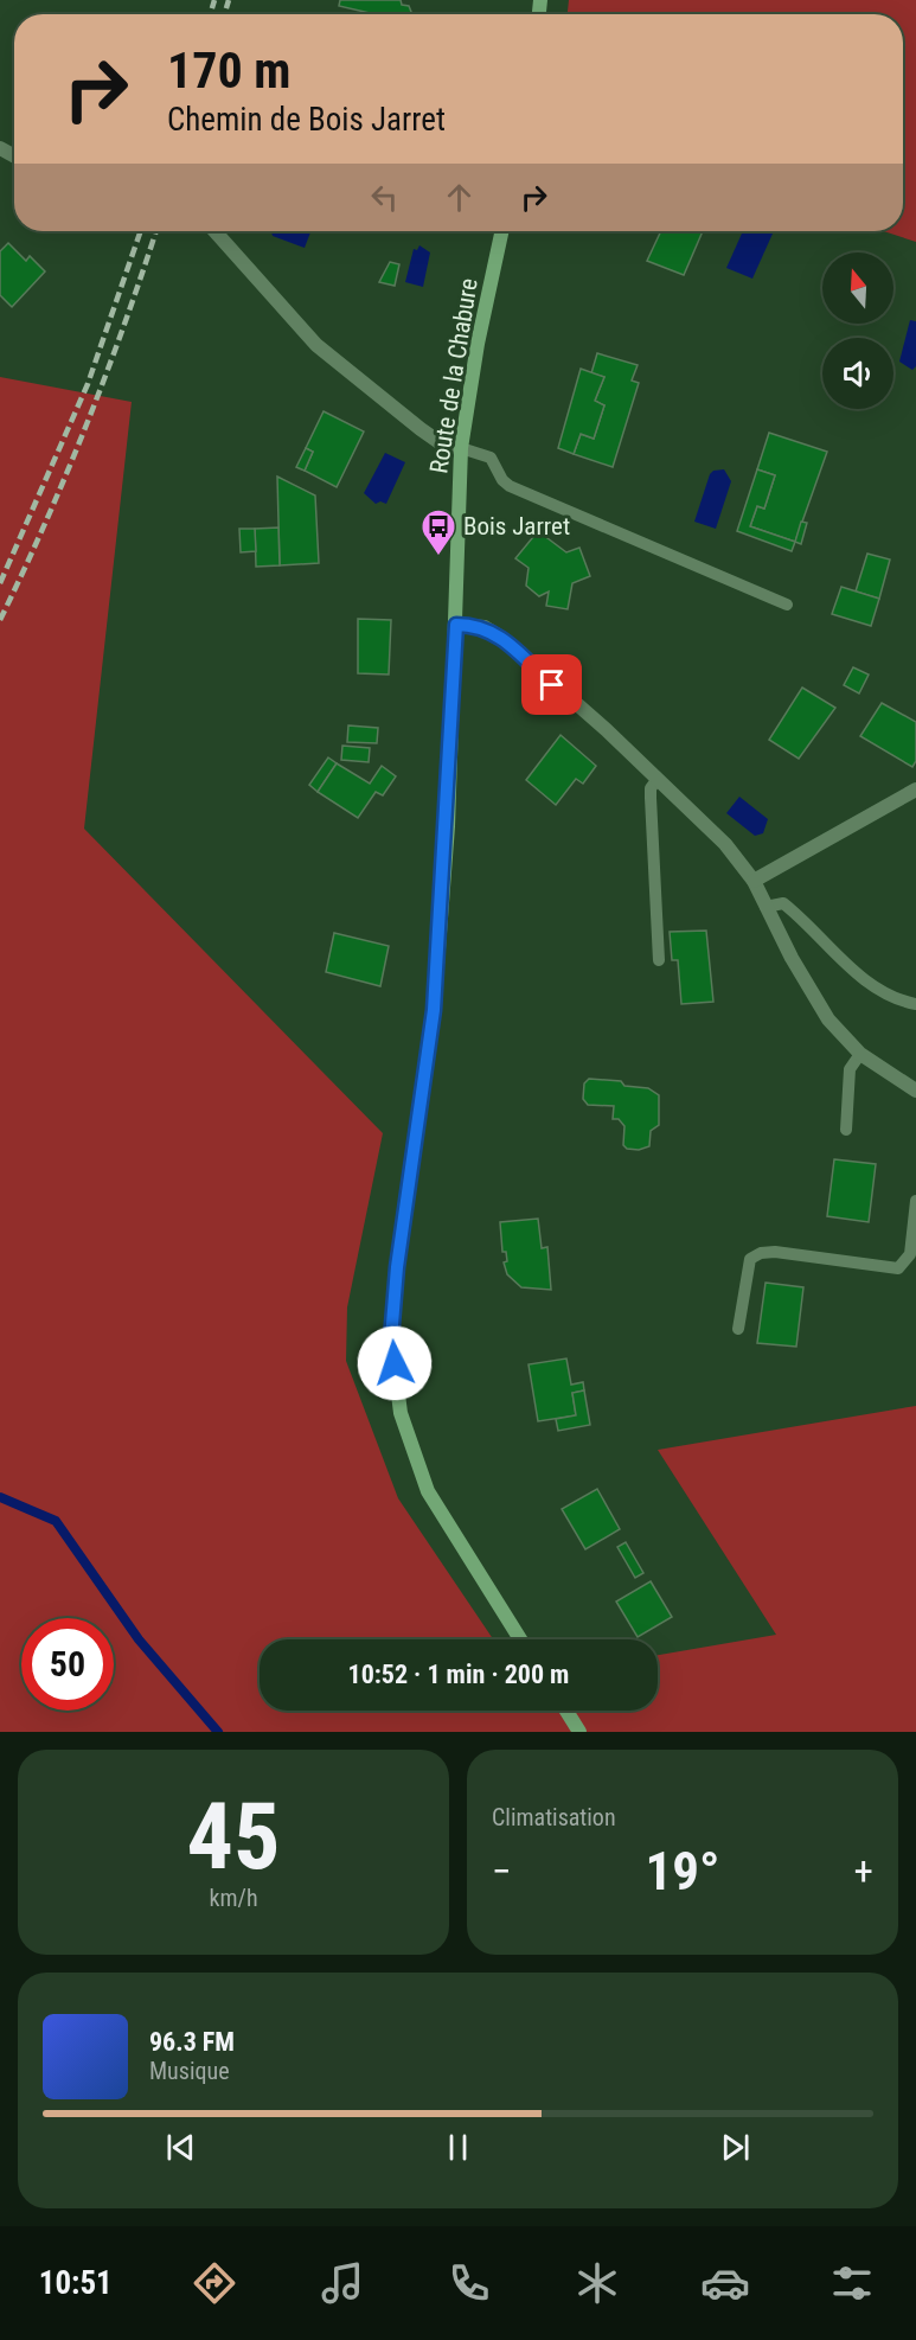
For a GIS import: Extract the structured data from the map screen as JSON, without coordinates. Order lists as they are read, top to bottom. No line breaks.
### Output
{"streets":{"main road":["Route de la Chabure"]},"places":{"bus stop":["Bois Jarret"]},"north":"top","page":{"turn":["170 m","Chemin de Bois Jarret"],"limit":"50","trip":"10:52 · 1 min · 200 m","tile":[["45","km/h"],"Climatisation"],"heat":["−","19°","+"],"song":["96.3 FM","Musique"],"tabs":"10:51"}}
